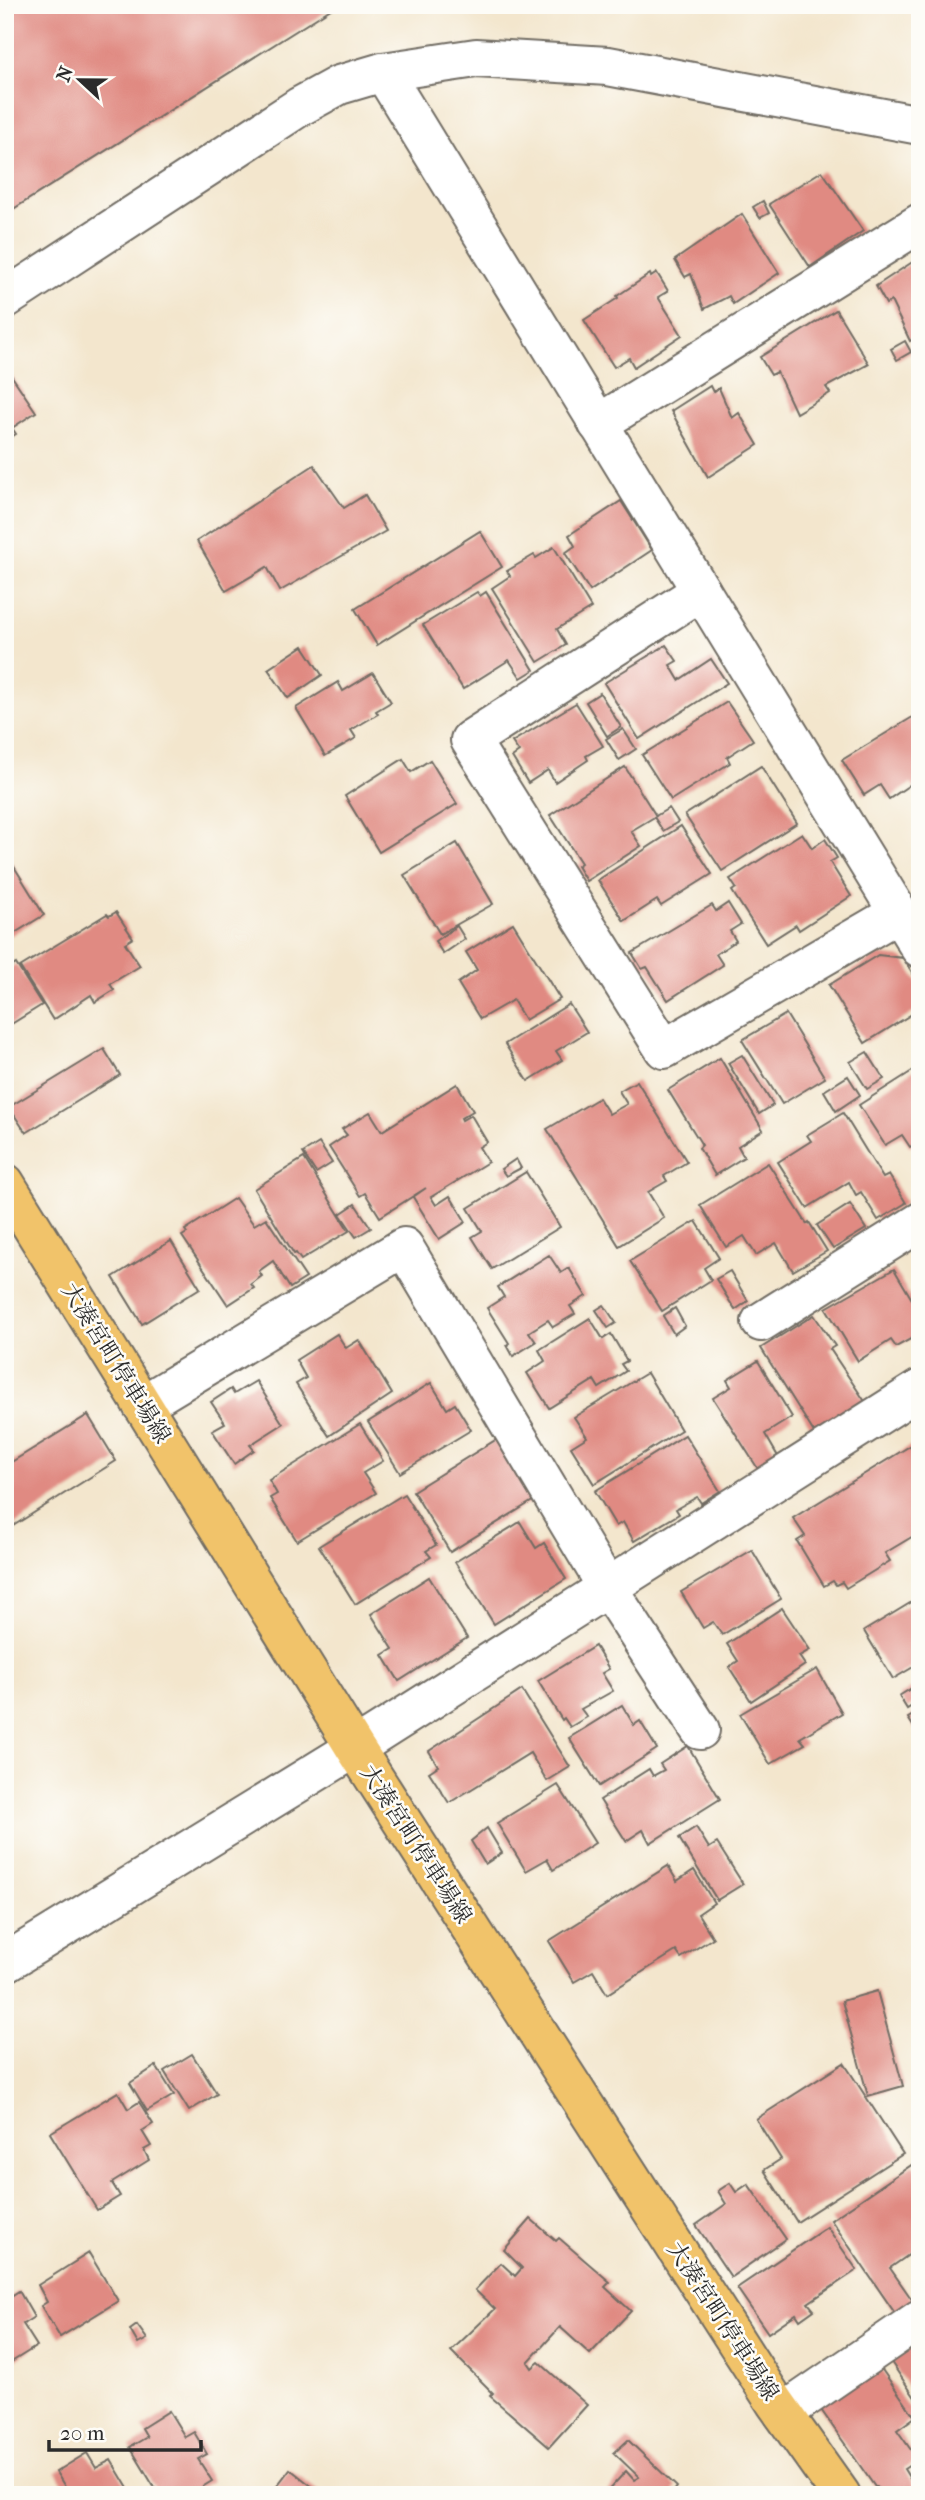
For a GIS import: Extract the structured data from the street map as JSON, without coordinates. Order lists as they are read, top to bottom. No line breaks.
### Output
{"streets":{"main road":["大湊宮町停車場線"]},"scale_bar":"20 m","north":"left"}
